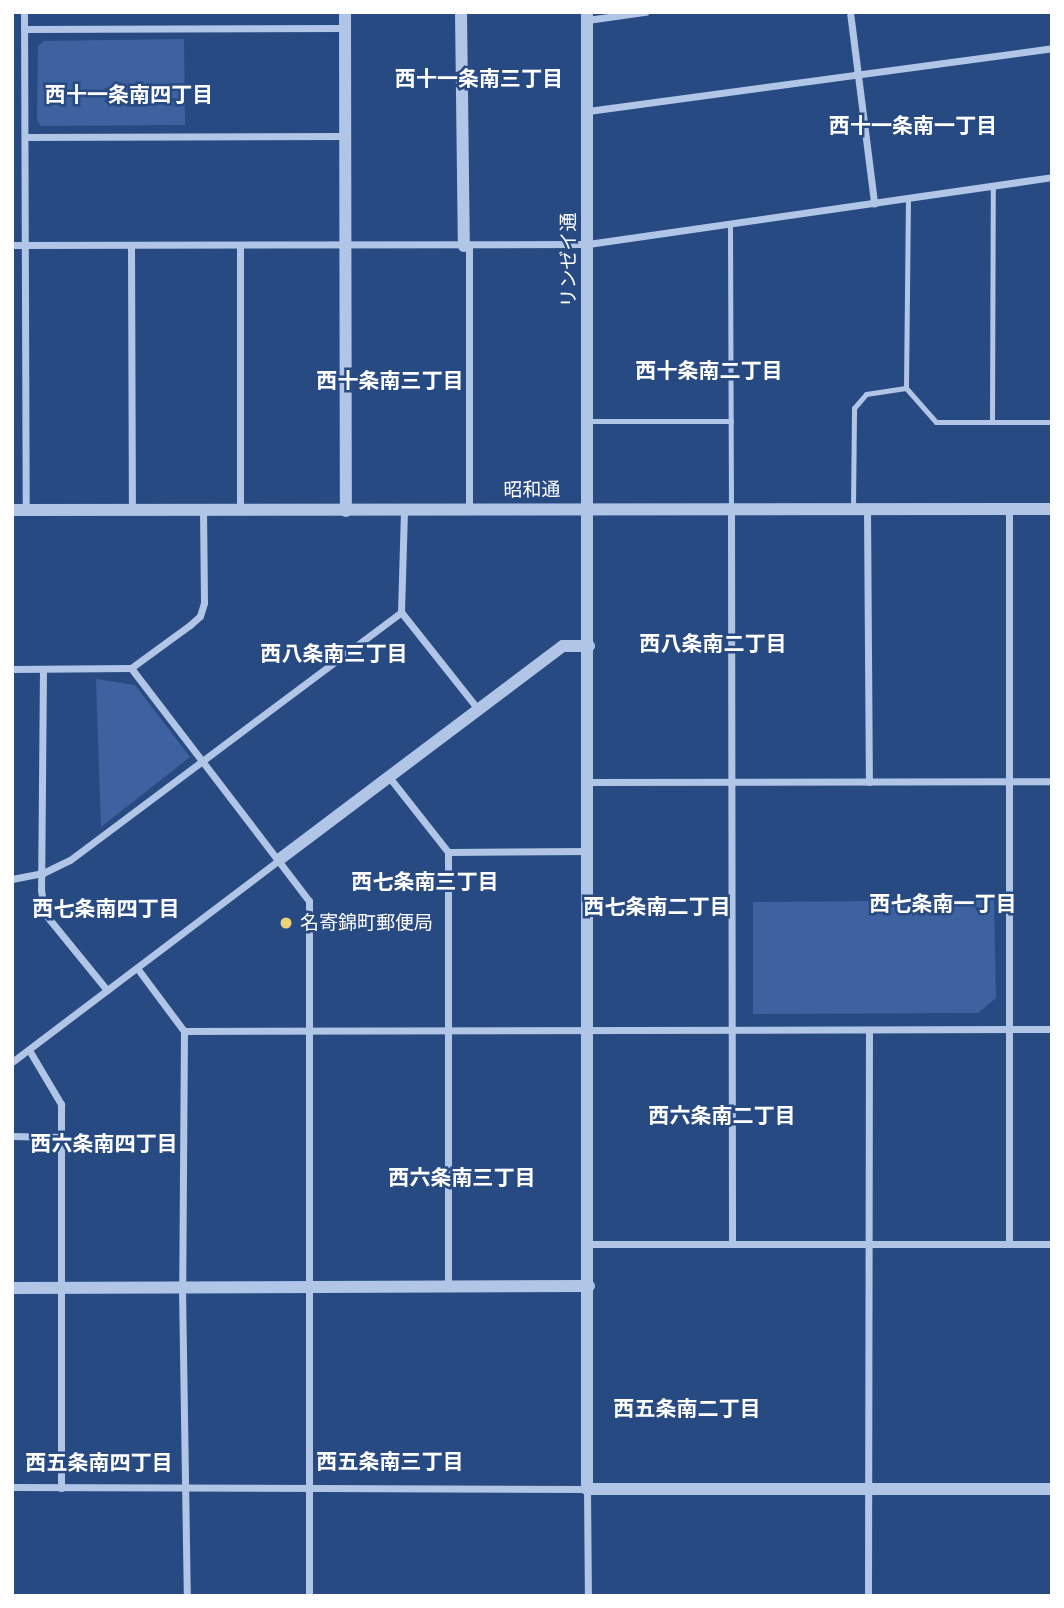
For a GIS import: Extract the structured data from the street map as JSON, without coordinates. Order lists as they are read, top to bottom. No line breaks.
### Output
{"streets":{"street":["リンゼイ通","昭和通"]},"crossings":[["リンゼイ通","昭和通"]],"districts":["西十一条南三丁目","西十一条南四丁目","西十一条南一丁目","西十条南二丁目","西十条南三丁目","西八条南二丁目","西八条南三丁目","西七条南三丁目","西七条南一丁目","西七条南二丁目","西七条南四丁目","西六条南二丁目","西六条南四丁目","西六条南三丁目","西五条南二丁目","西五条南三丁目","西五条南四丁目"],"places":["名寄錦町郵便局"]}
